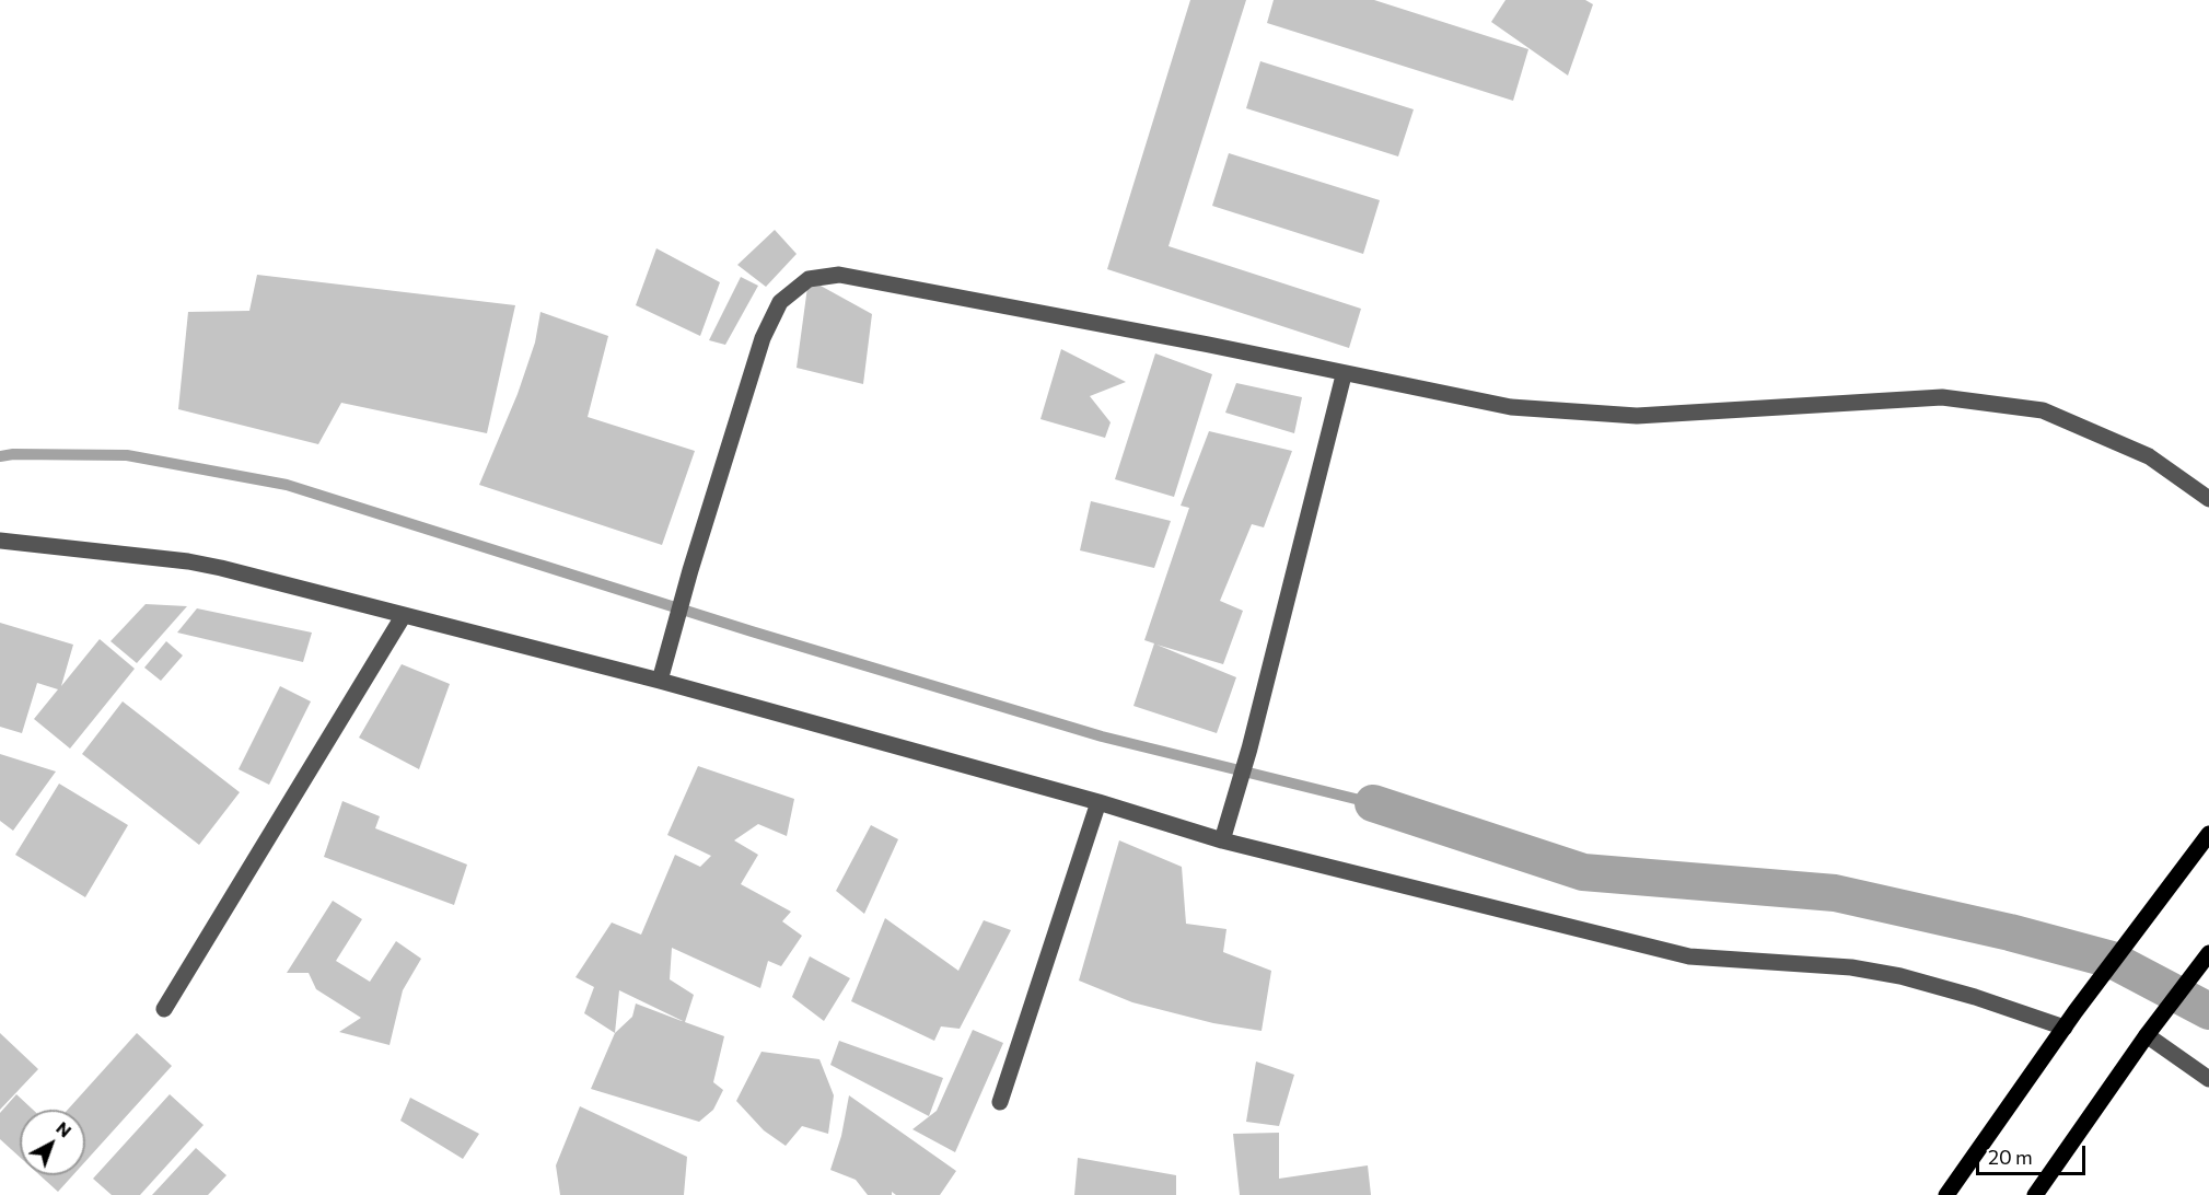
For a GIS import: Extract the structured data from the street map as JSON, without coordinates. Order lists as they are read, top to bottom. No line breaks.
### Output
{"scale_bar":"20 m","north":"top right"}
